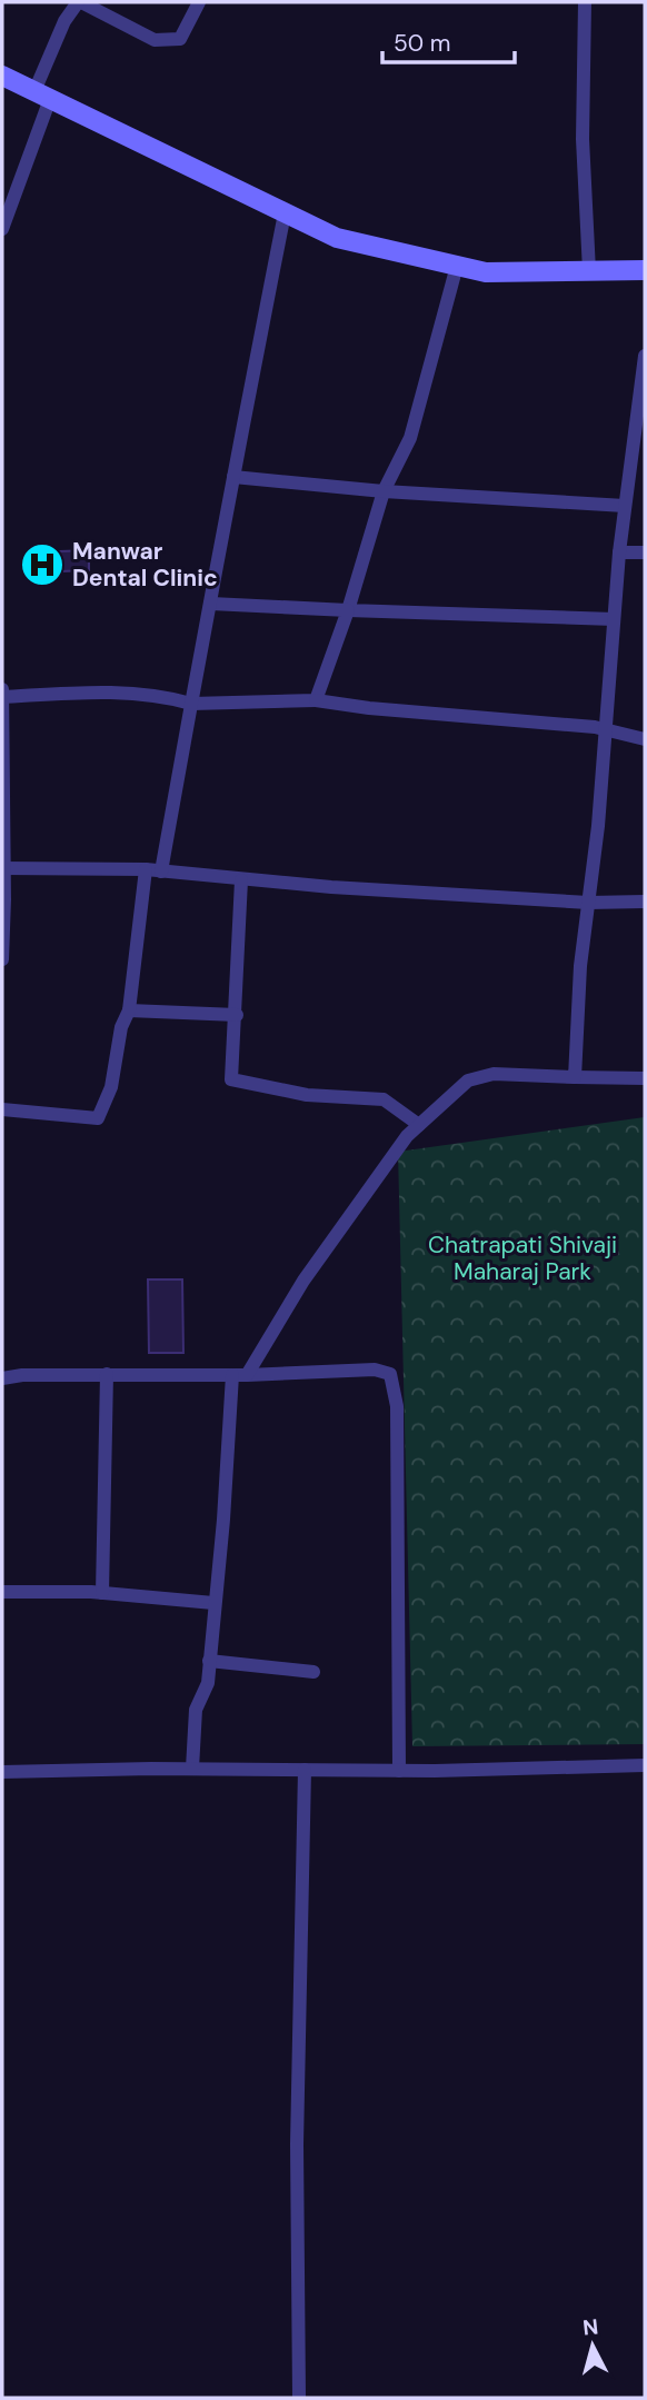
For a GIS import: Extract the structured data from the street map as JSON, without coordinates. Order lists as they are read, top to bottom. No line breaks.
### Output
{"parks":["Chatrapati Shivaji Maharaj Park"],"places":{"hospital":["Manwar Dental Clinic"]},"scale_bar":"50 m","north":"top"}
